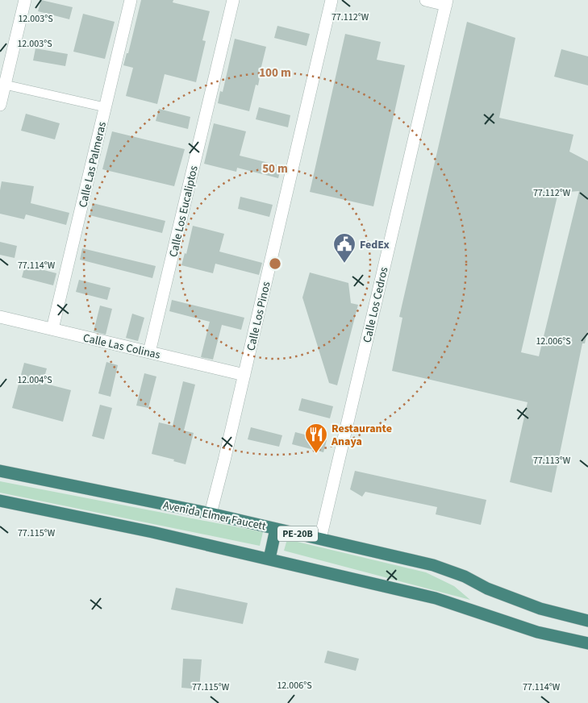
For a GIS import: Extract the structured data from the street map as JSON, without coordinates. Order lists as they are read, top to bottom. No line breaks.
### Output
{"streets":{"highway":["Avenida Elmer Faucett","PE-20B"],"street":["Calle Las Palmeras","Calle Los Eucaliptos","Calle Los Cedros","Calle Los Pinos","Calle Las Colinas"]},"crossings":[["Calle Las Palmeras","Calle Las Colinas"],["Calle Los Eucaliptos","Calle Las Colinas"],["Calle Los Cedros","Avenida Elmer Faucett"],["Calle Los Pinos","Calle Las Colinas"],["Calle Los Pinos","Avenida Elmer Faucett"]],"places":{"public building":["FedEx"],"restaurant":["Restaurante Anaya"]},"coordinates":["77.112°W","12.003°S","77.114°W","12.006°S","12.004°S","77.113°W","77.115°W"],"rings":["100 m","50 m"]}
